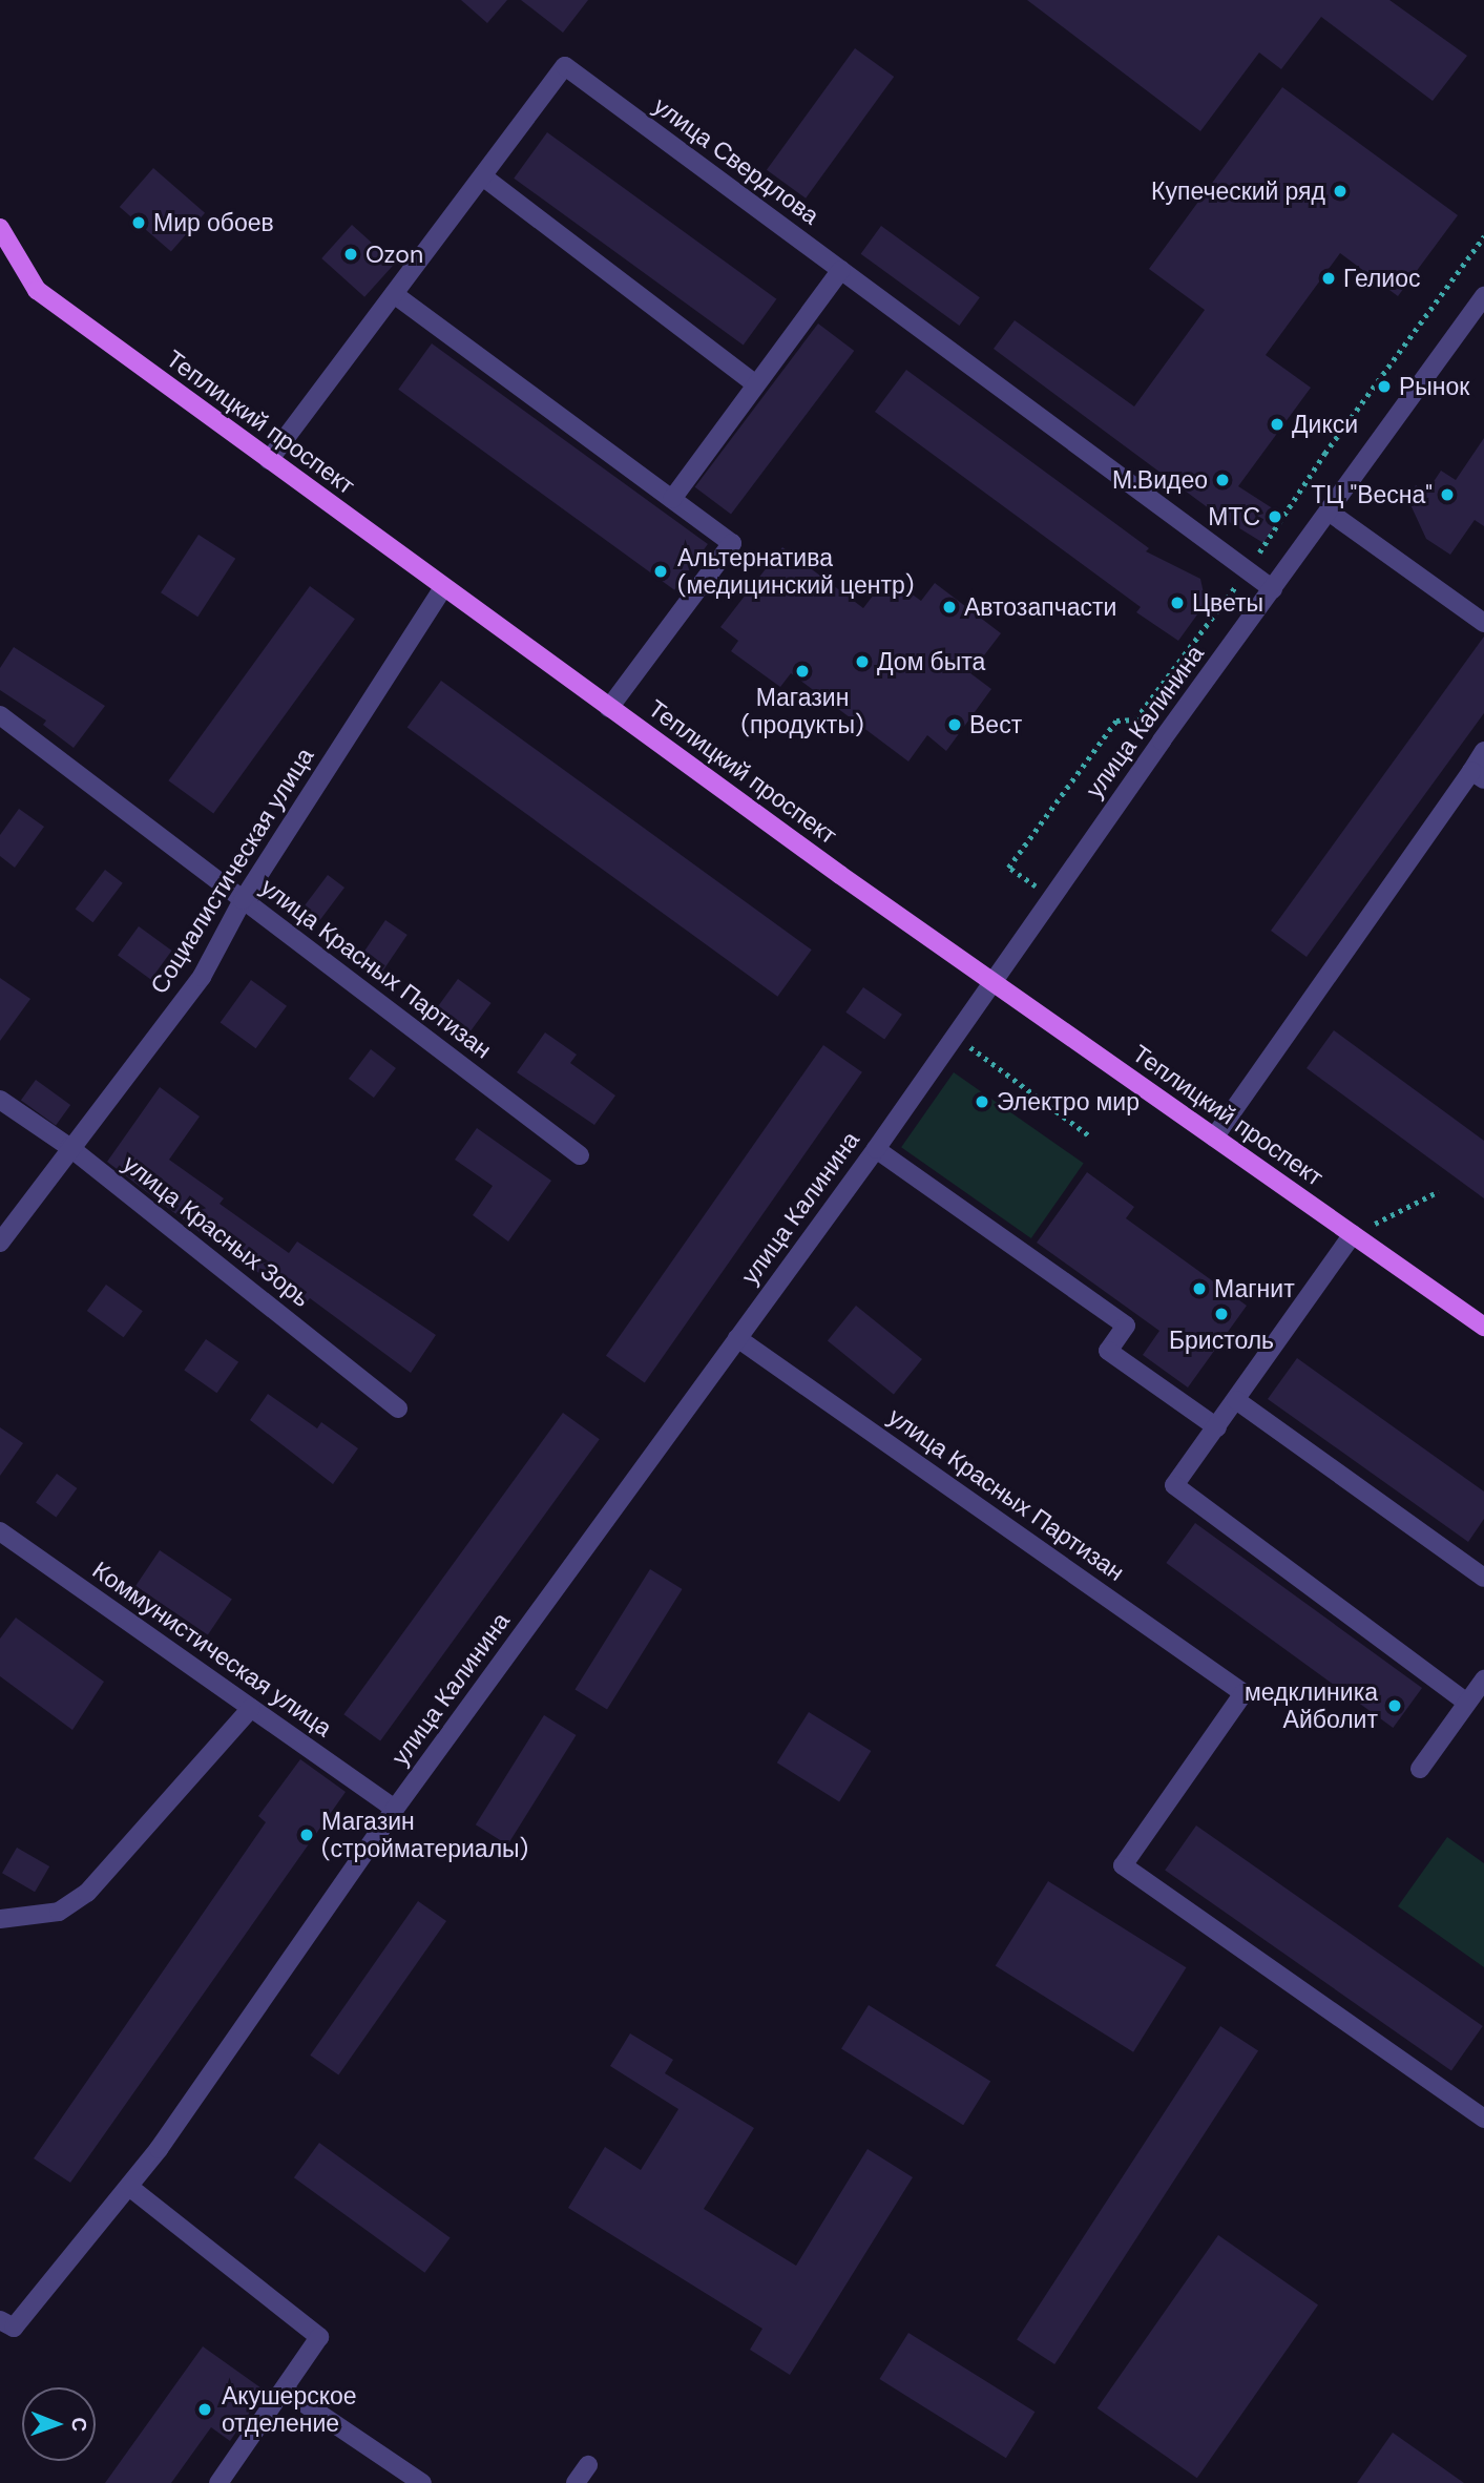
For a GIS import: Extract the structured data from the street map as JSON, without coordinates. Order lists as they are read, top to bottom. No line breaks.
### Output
{"streets":{"main road":["Теплицкий проспект"],"street":["улица Свердлова","улица Калинина","Социалистическая улица","улица Красных Партизан","улица Красных Зорь","Коммунистическая улица"]},"crossings":[["улица Свердлова","Теплицкий проспект"],["улица Свердлова","улица Калинина"],["Теплицкий проспект","улица Калинина"],["Теплицкий проспект","Социалистическая улица"],["улица Калинина","улица Красных Партизан"],["улица Калинина","Коммунистическая улица"],["Социалистическая улица","улица Красных Партизан"],["Социалистическая улица","улица Красных Зорь"]],"places":["Купеческий ряд","Мир обоев","Ozon","Гелиос","Рынок","Дикси","М.Видео","ТЦ \"Весна\"","МТС","Альтернатива (медицинский центр)","Цветы","Автозапчасти","Дом быта","Магазин (продукты)","Вест","Электро мир","Магнит","Бристоль","медклиника Айболит","Магазин (стройматериалы)","Акушерское отделение"],"north":"right"}
